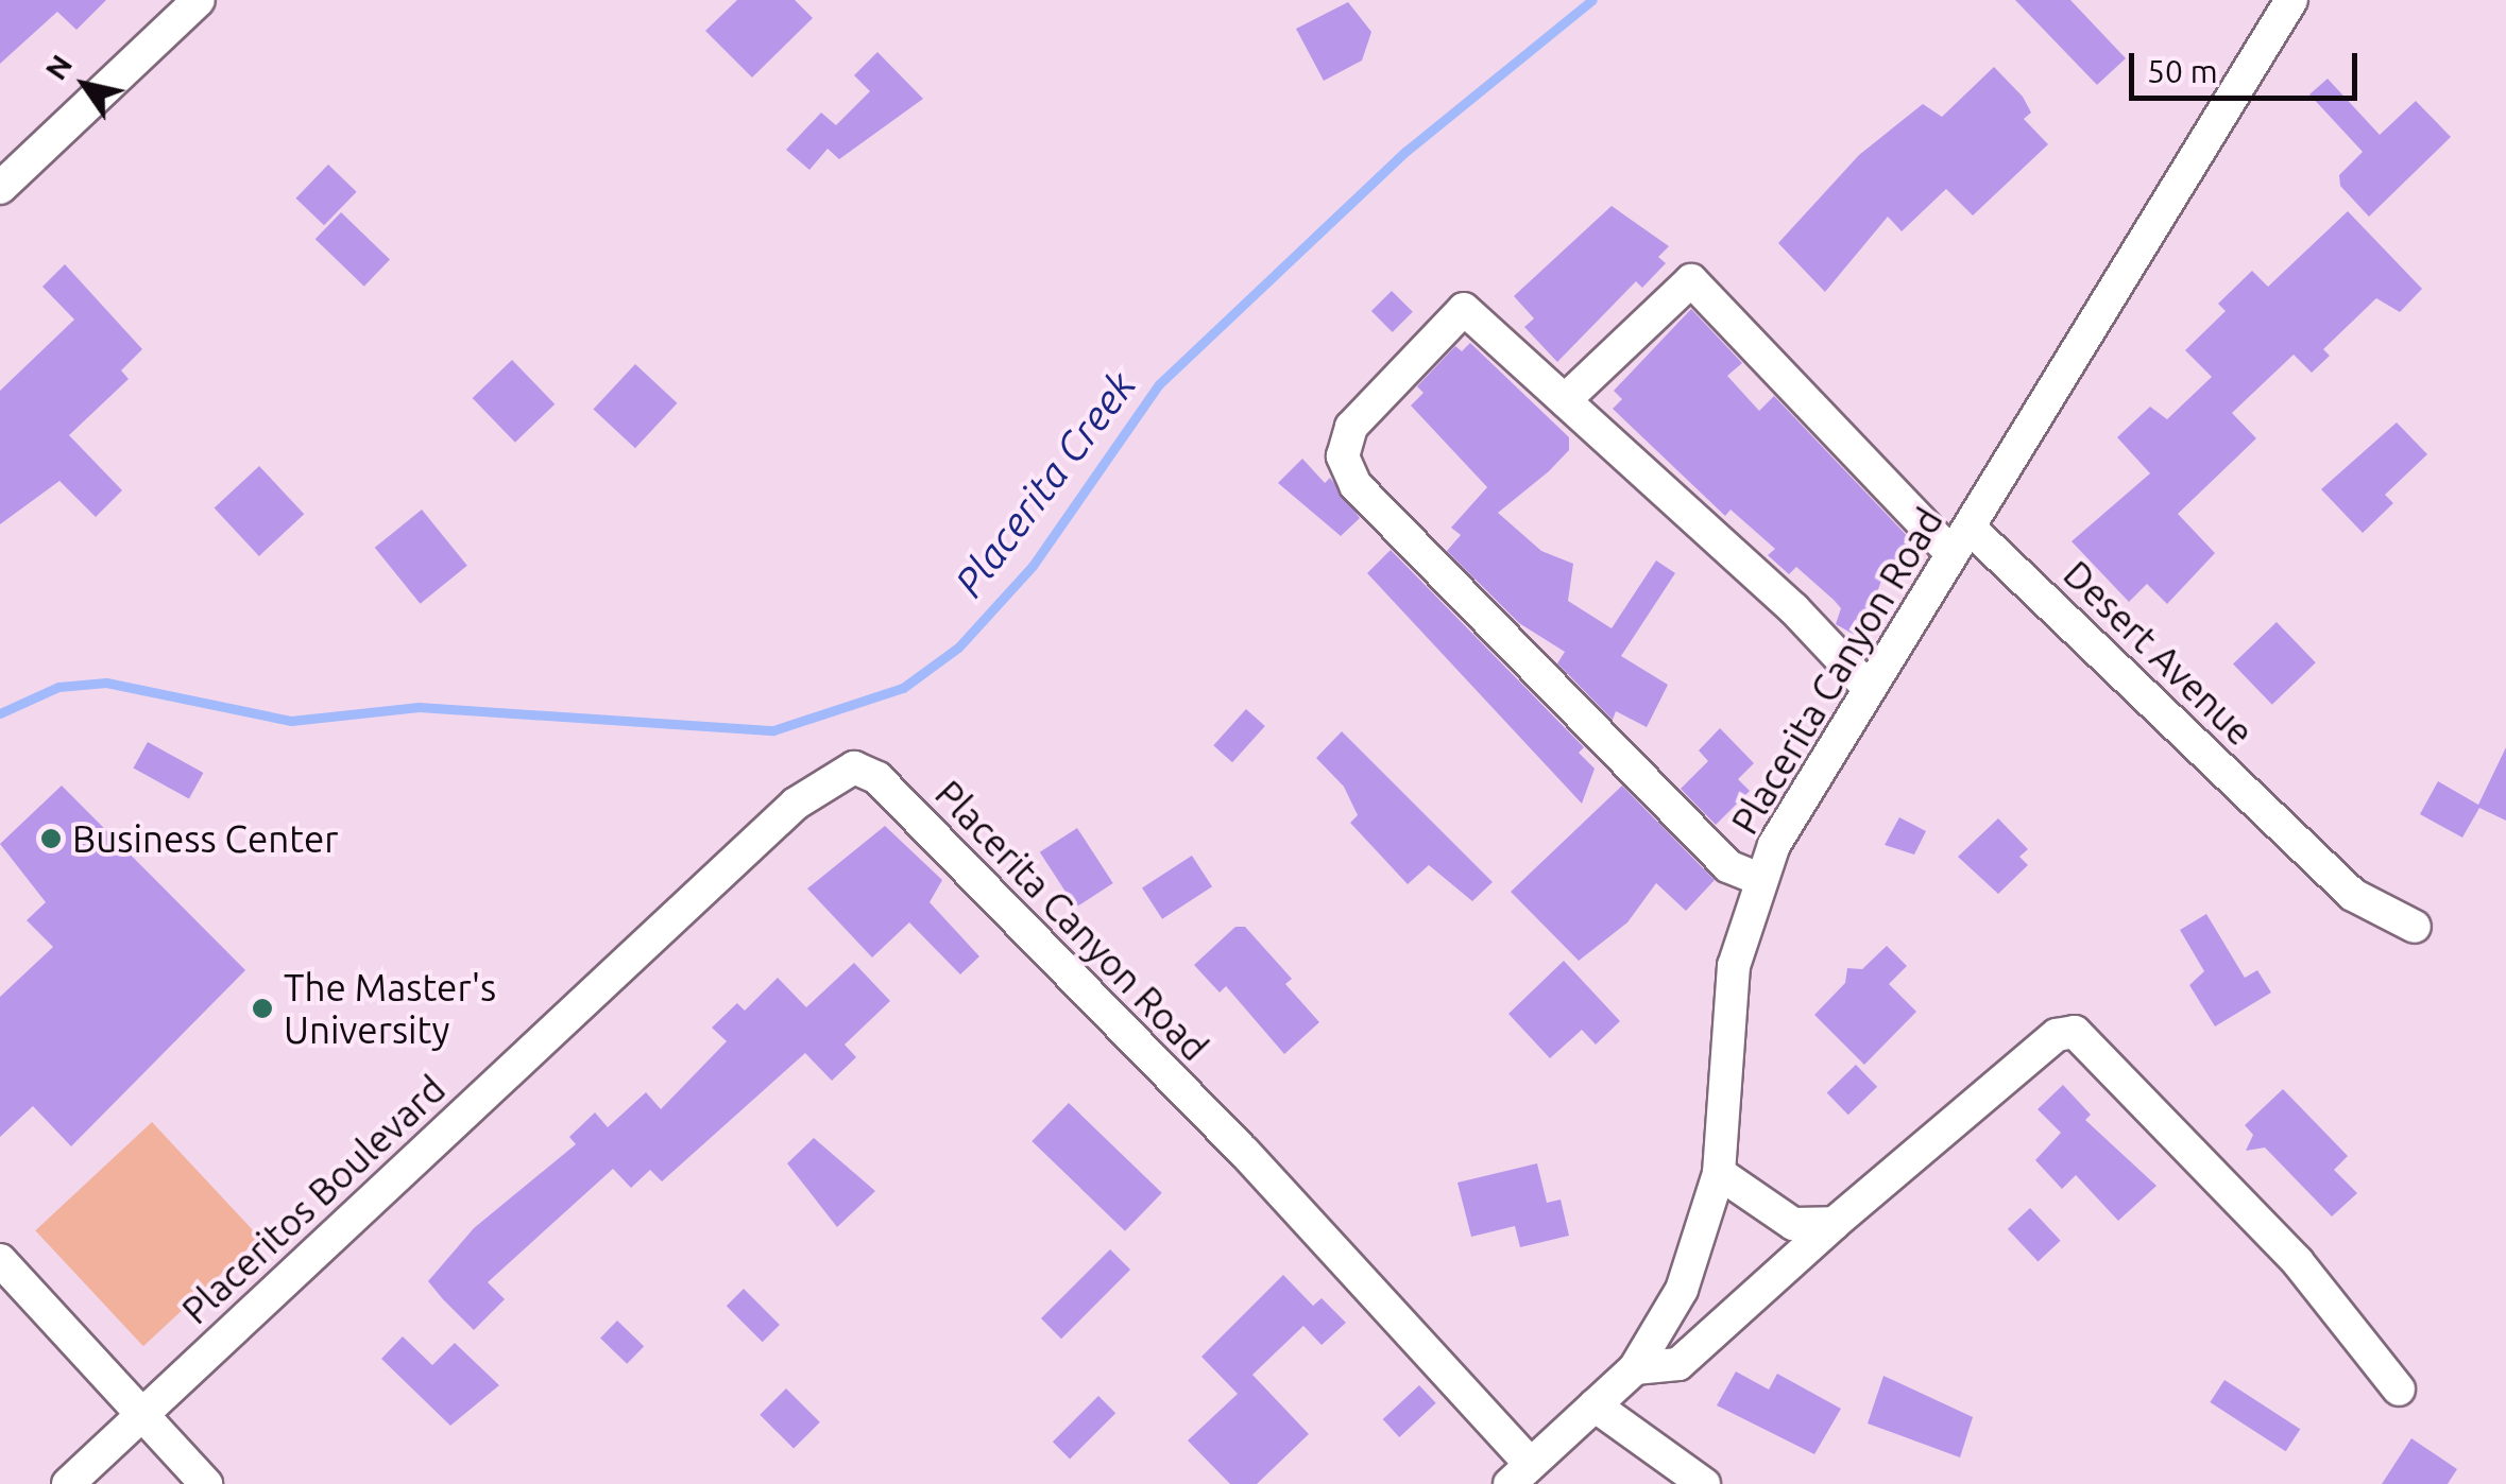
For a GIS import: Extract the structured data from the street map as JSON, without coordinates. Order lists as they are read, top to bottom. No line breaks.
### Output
{"streets":{"street":["Desert Avenue","Placerita Canyon Road","Placeritos Boulevard"]},"crossings":[["Desert Avenue","Placerita Canyon Road"],["Placerita Canyon Road","Placeritos Boulevard"]],"water":["Placerita Creek"],"places":["Business Center","The Master's University"],"scale_bar":"50 m","north":"top left"}
